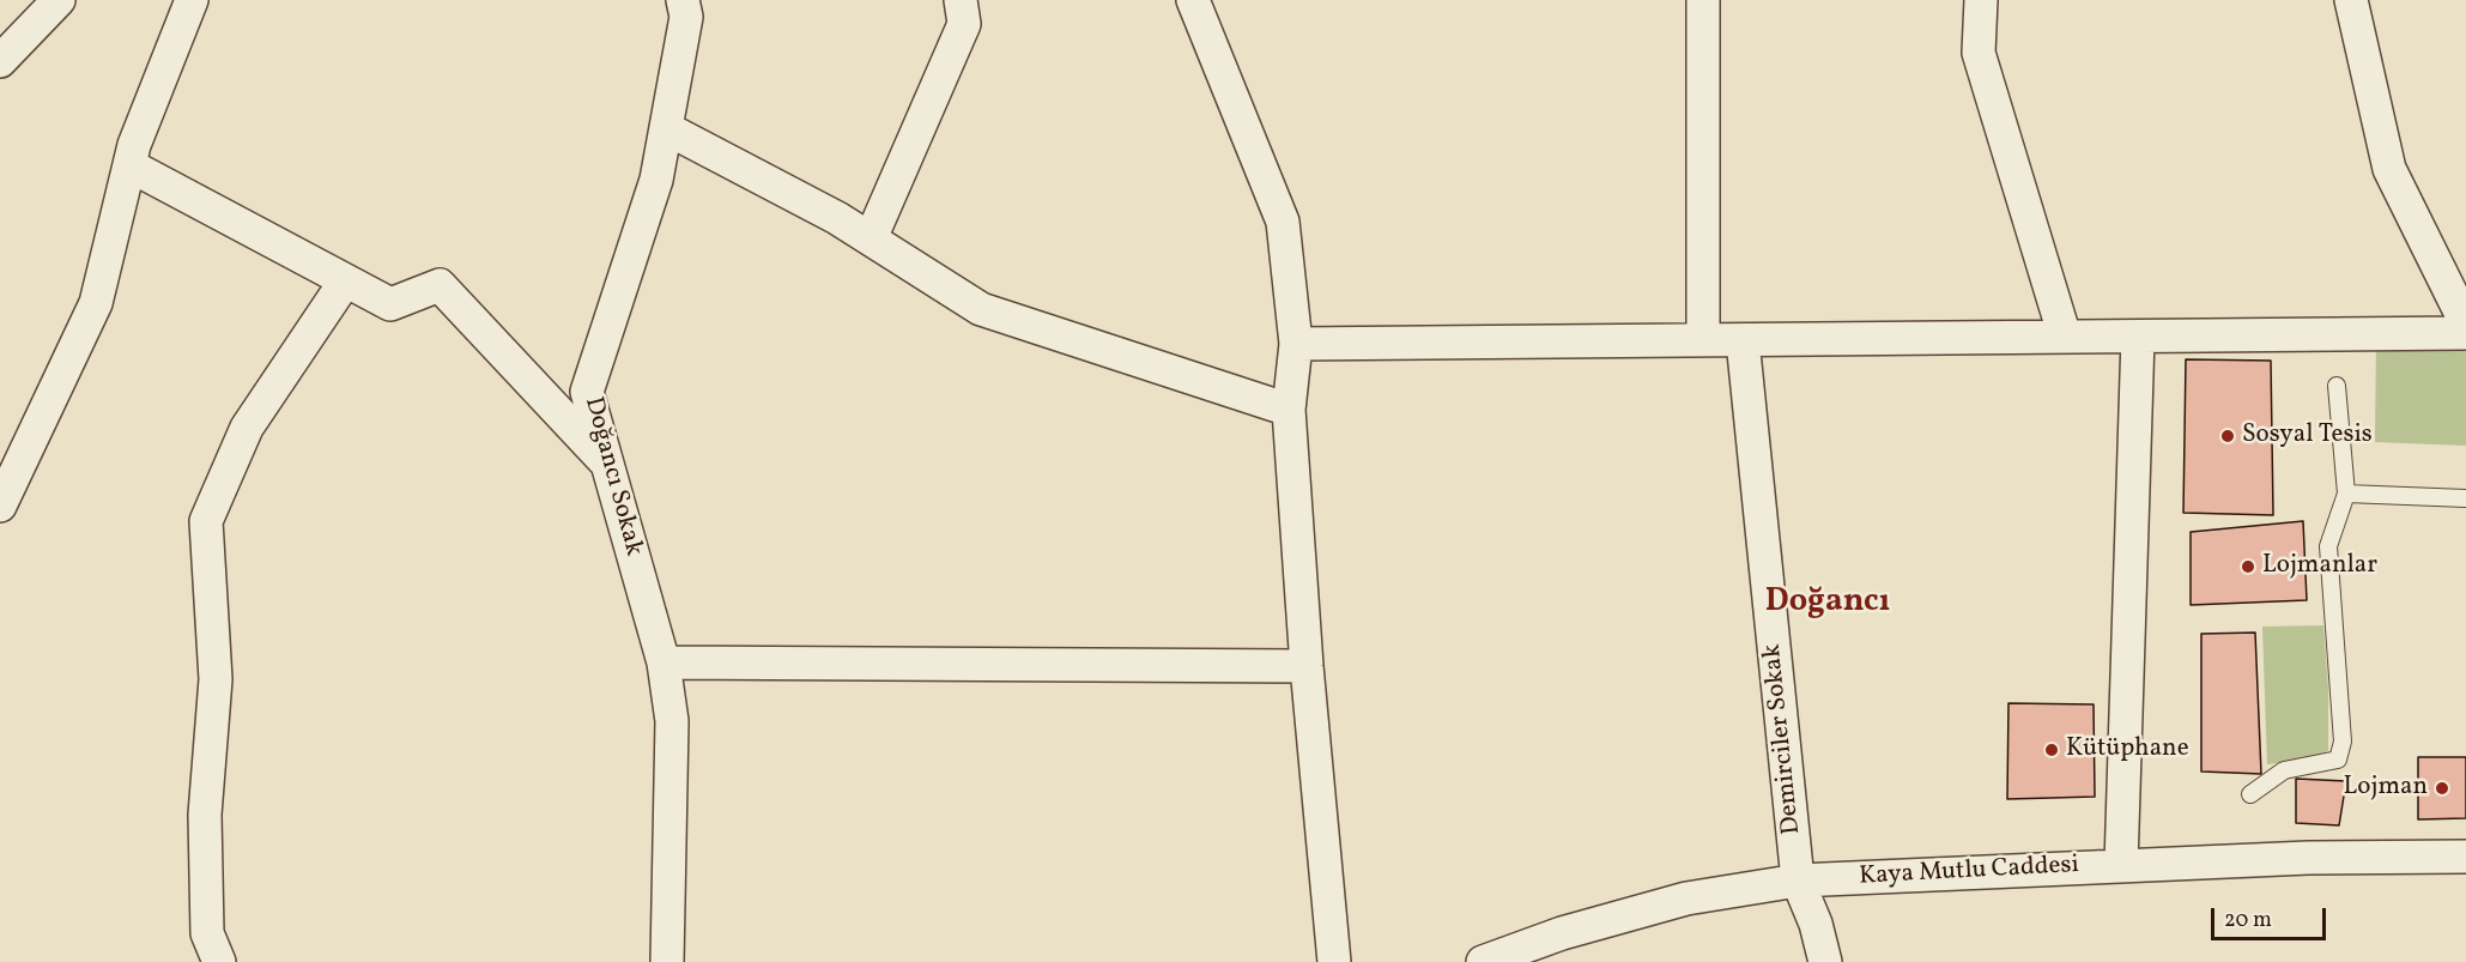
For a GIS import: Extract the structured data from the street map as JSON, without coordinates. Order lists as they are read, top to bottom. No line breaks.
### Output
{"streets":{"street":["Doğancı Sokak","Demirciler Sokak","Kaya Mutlu Caddesi"]},"crossings":[["Demirciler Sokak","Kaya Mutlu Caddesi"]],"districts":["Doğancı"],"places":["Sosyal Tesis","Lojmanlar","Kütüphane","Lojman"],"scale_bar":"20 m"}
